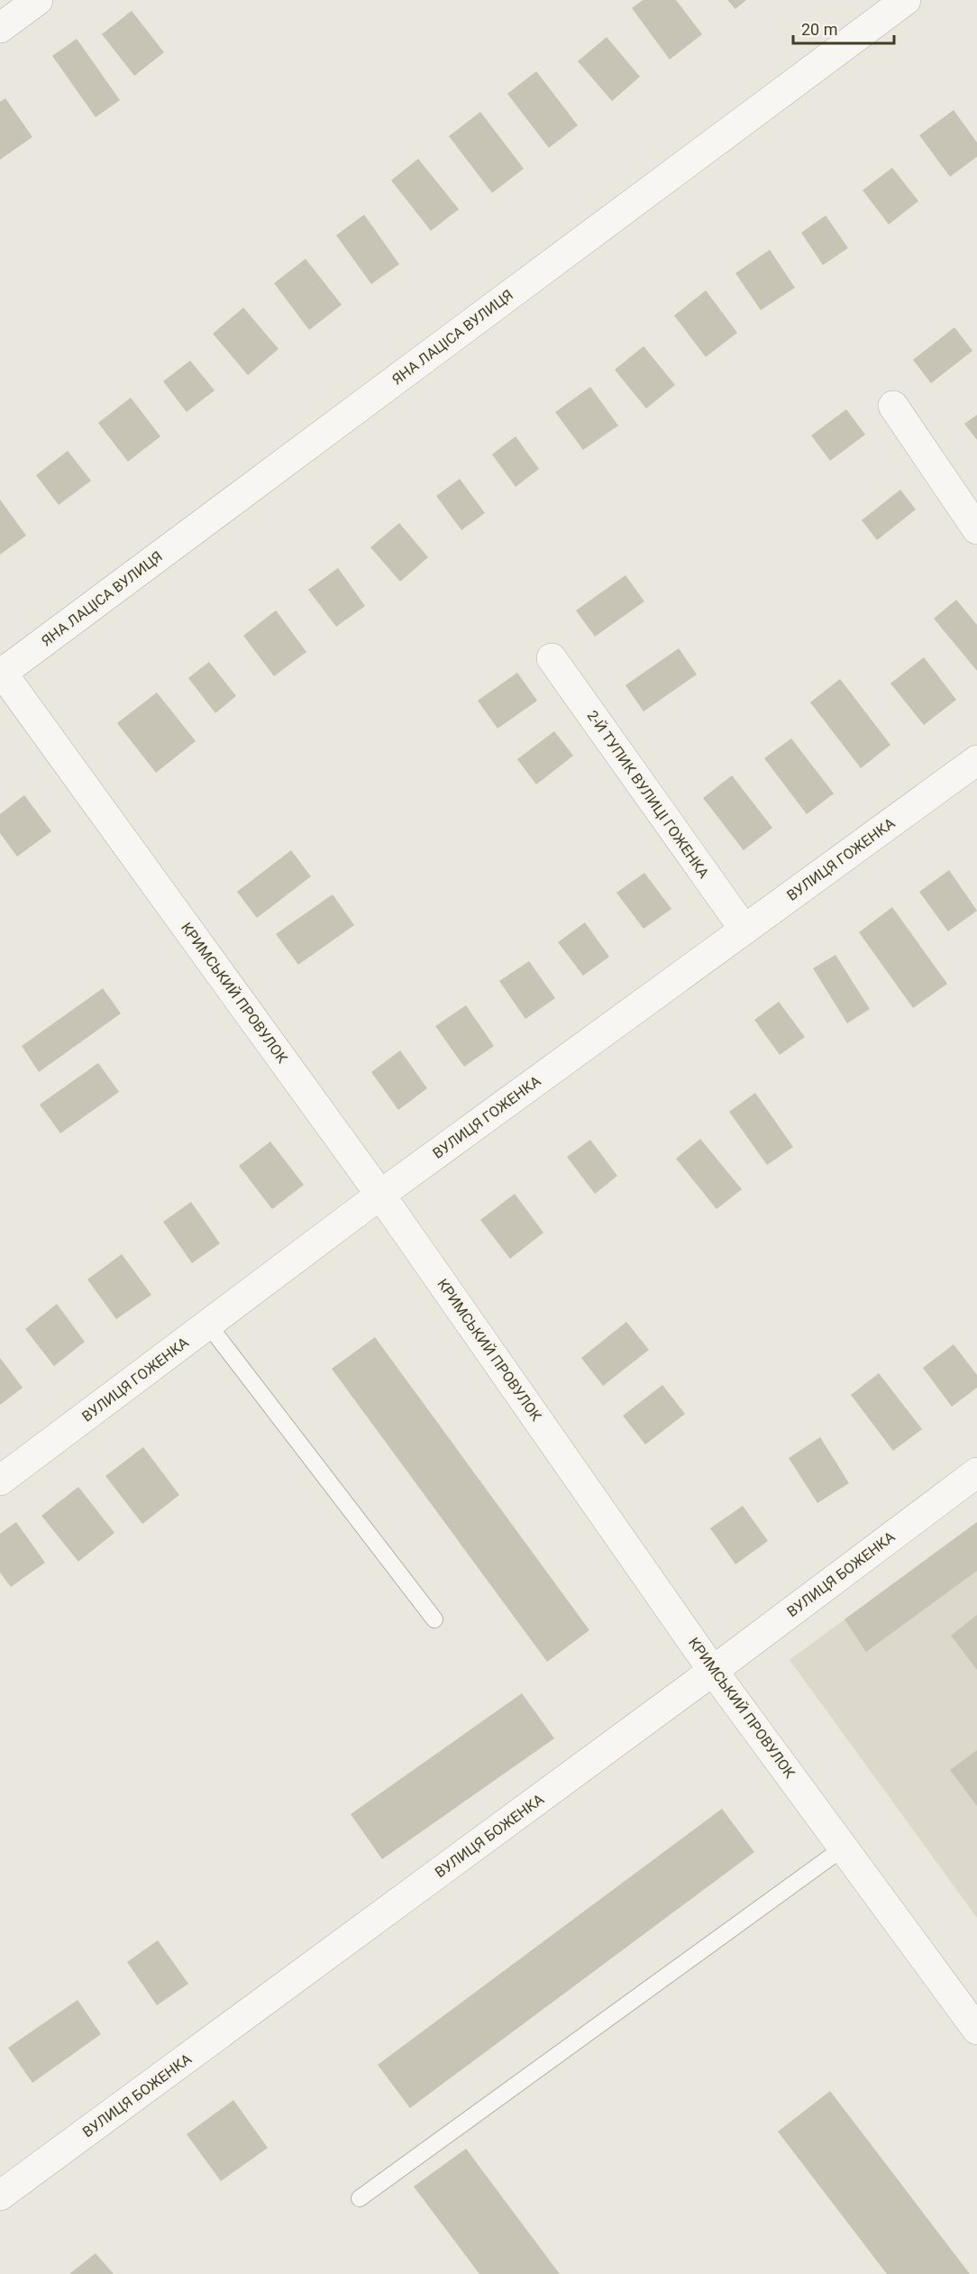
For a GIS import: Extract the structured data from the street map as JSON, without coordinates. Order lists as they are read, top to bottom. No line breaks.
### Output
{"streets":{"street":["ЯНА ЛАЦІСА ВУЛИЦЯ","2-Й ТУПИК ВУЛИЦІ ГОЖЕНКА","ВУЛИЦЯ ГОЖЕНКА","КРИМСЬКИЙ ПРОВУЛОК","ВУЛИЦЯ БОЖЕНКА"]},"crossings":[["ЯНА ЛАЦІСА ВУЛИЦЯ","КРИМСЬКИЙ ПРОВУЛОК"],["2-Й ТУПИК ВУЛИЦІ ГОЖЕНКА","ВУЛИЦЯ ГОЖЕНКА"],["ВУЛИЦЯ ГОЖЕНКА","КРИМСЬКИЙ ПРОВУЛОК"],["КРИМСЬКИЙ ПРОВУЛОК","ВУЛИЦЯ БОЖЕНКА"]],"scale_bar":"20 m"}
